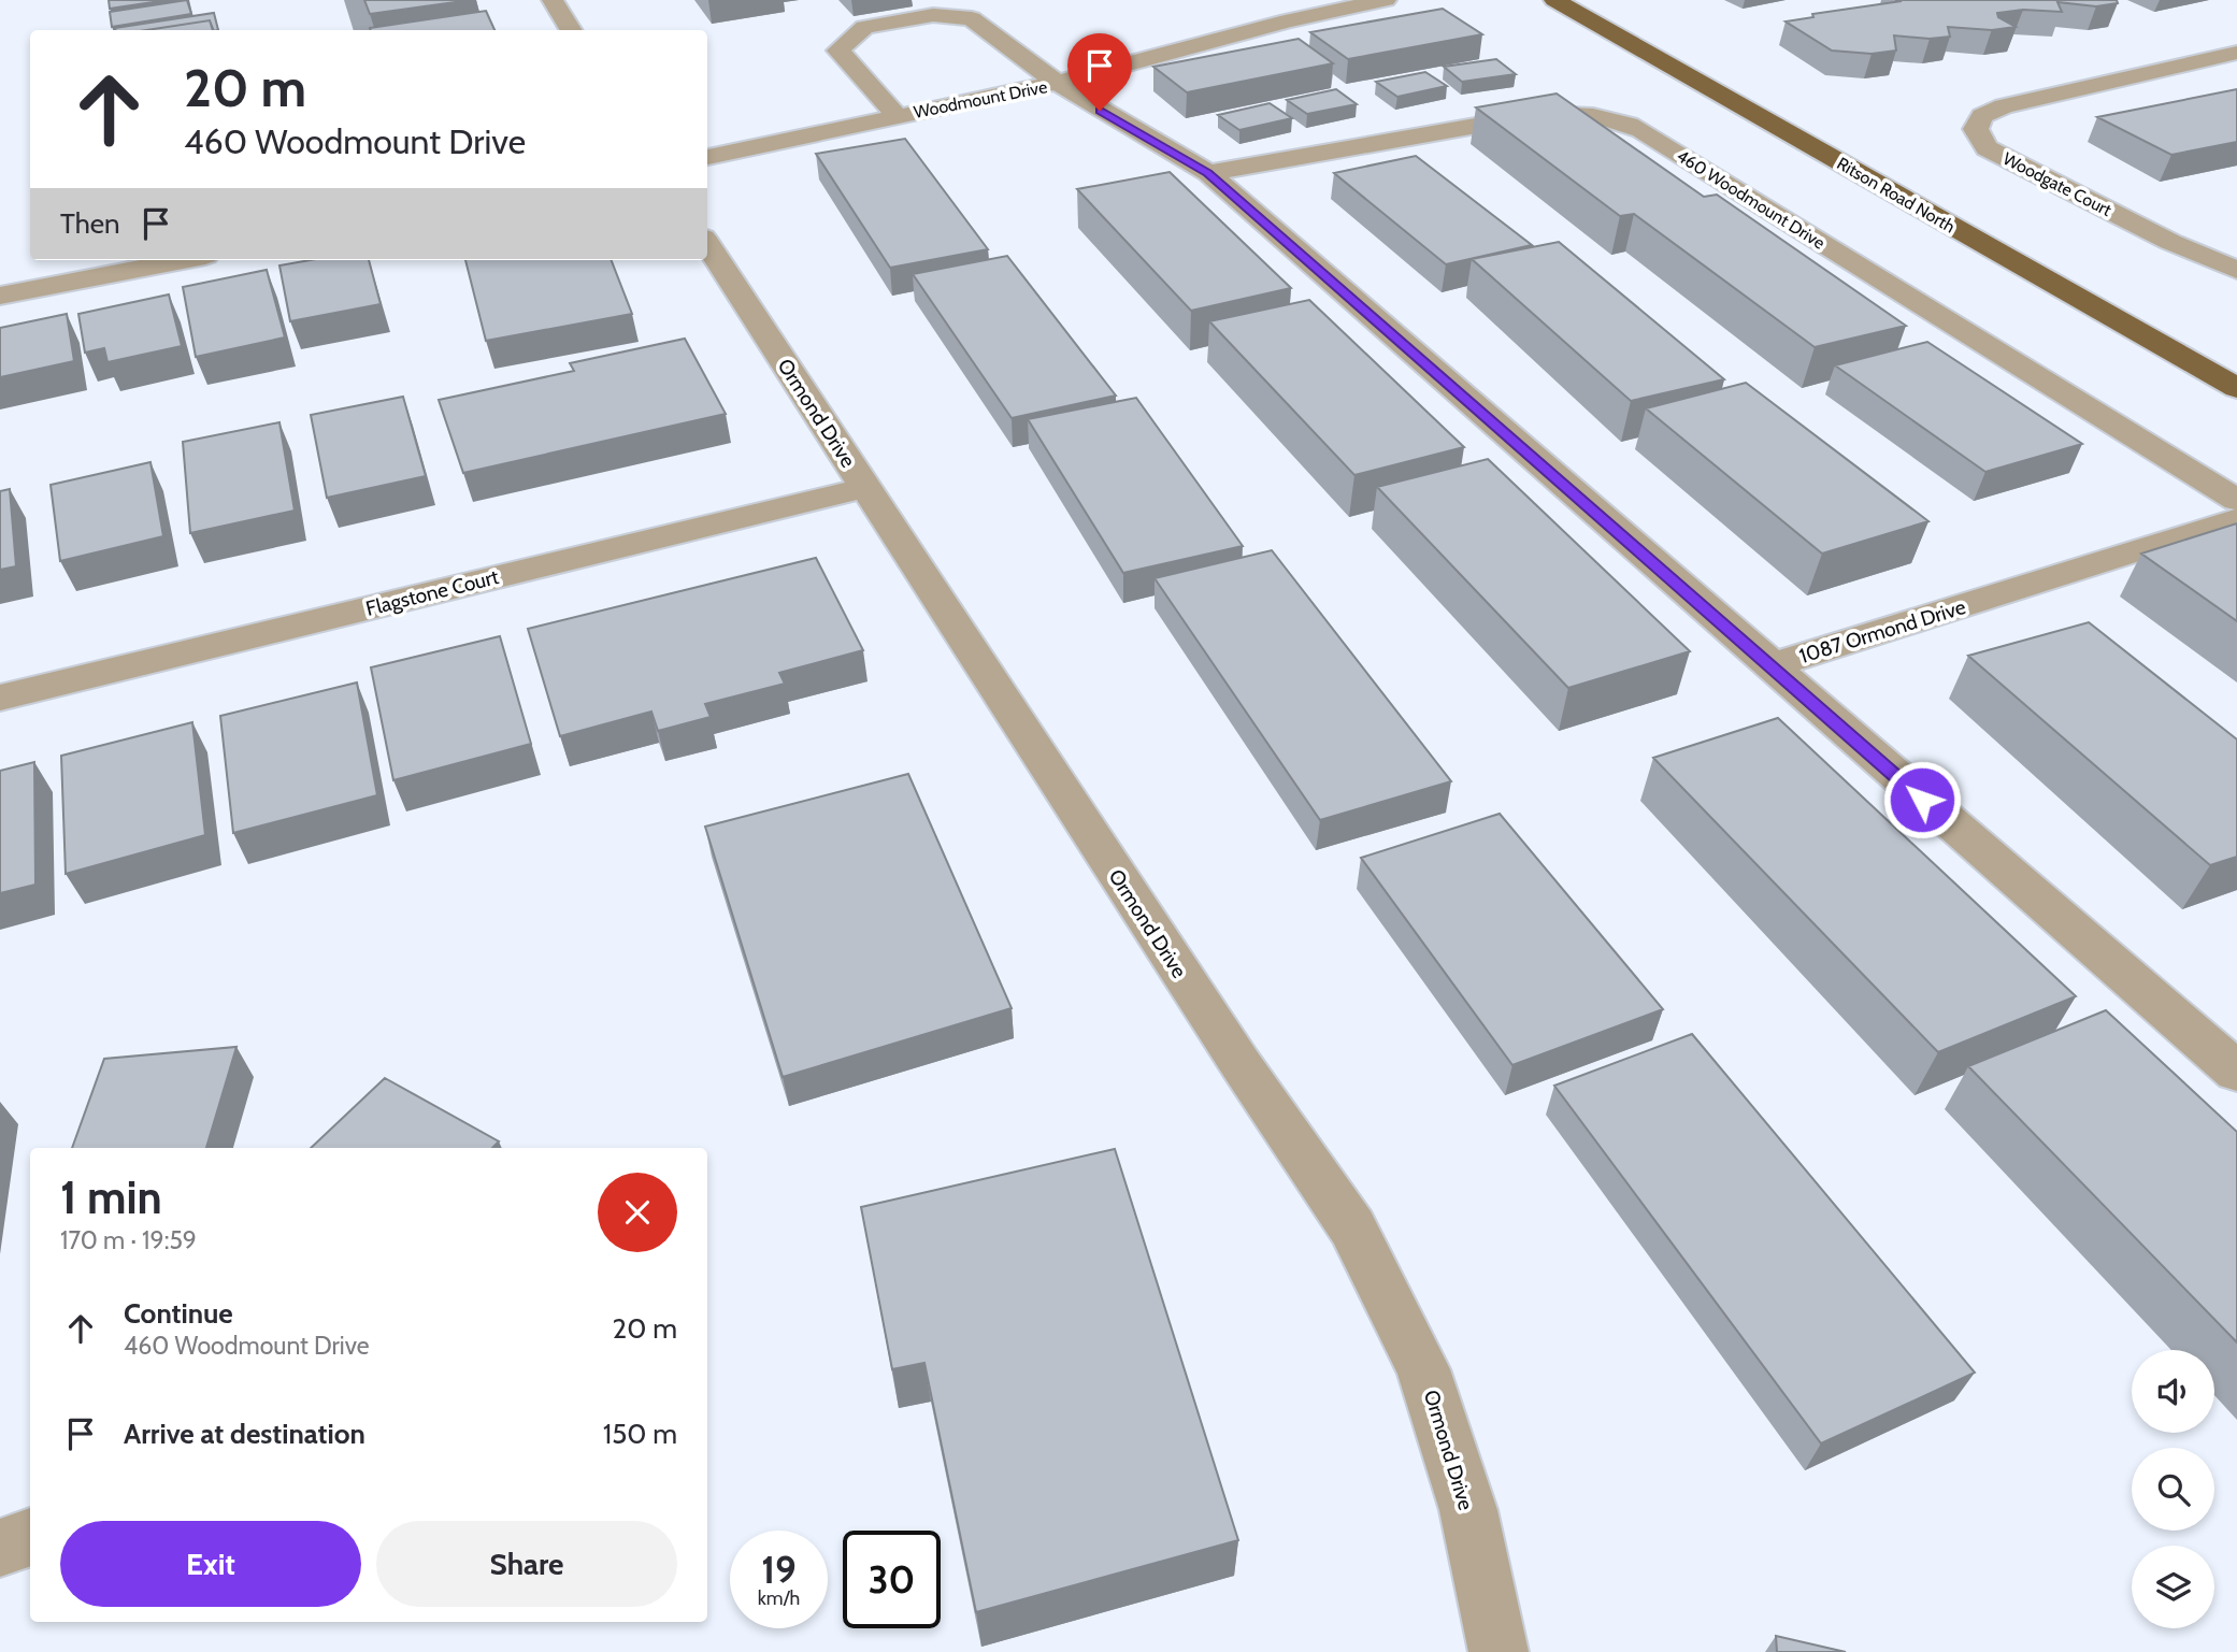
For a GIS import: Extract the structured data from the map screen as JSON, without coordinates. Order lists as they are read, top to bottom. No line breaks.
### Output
{"streets":{"main road":["Ritson Road North"],"street":["Woodmount Drive","Woodgate Court","460 Woodmount Drive","Ormond Drive","Flagstone Court","1087 Ormond Drive"]},"crossings":[["Ormond Drive","Flagstone Court"]],"page":{"turn":["20 m","460 Woodmount Drive"],"then":"Then","heading":["1 min","170 m · 19:59"],"list":[{"name":"Continue","note":"460 Woodmount Drive","value":"20 m"},{"name":"Arrive at destination","value":"150 m"}],"buttons":["Exit","Share"],"speed":"19 km/h","limit":"30"}}
